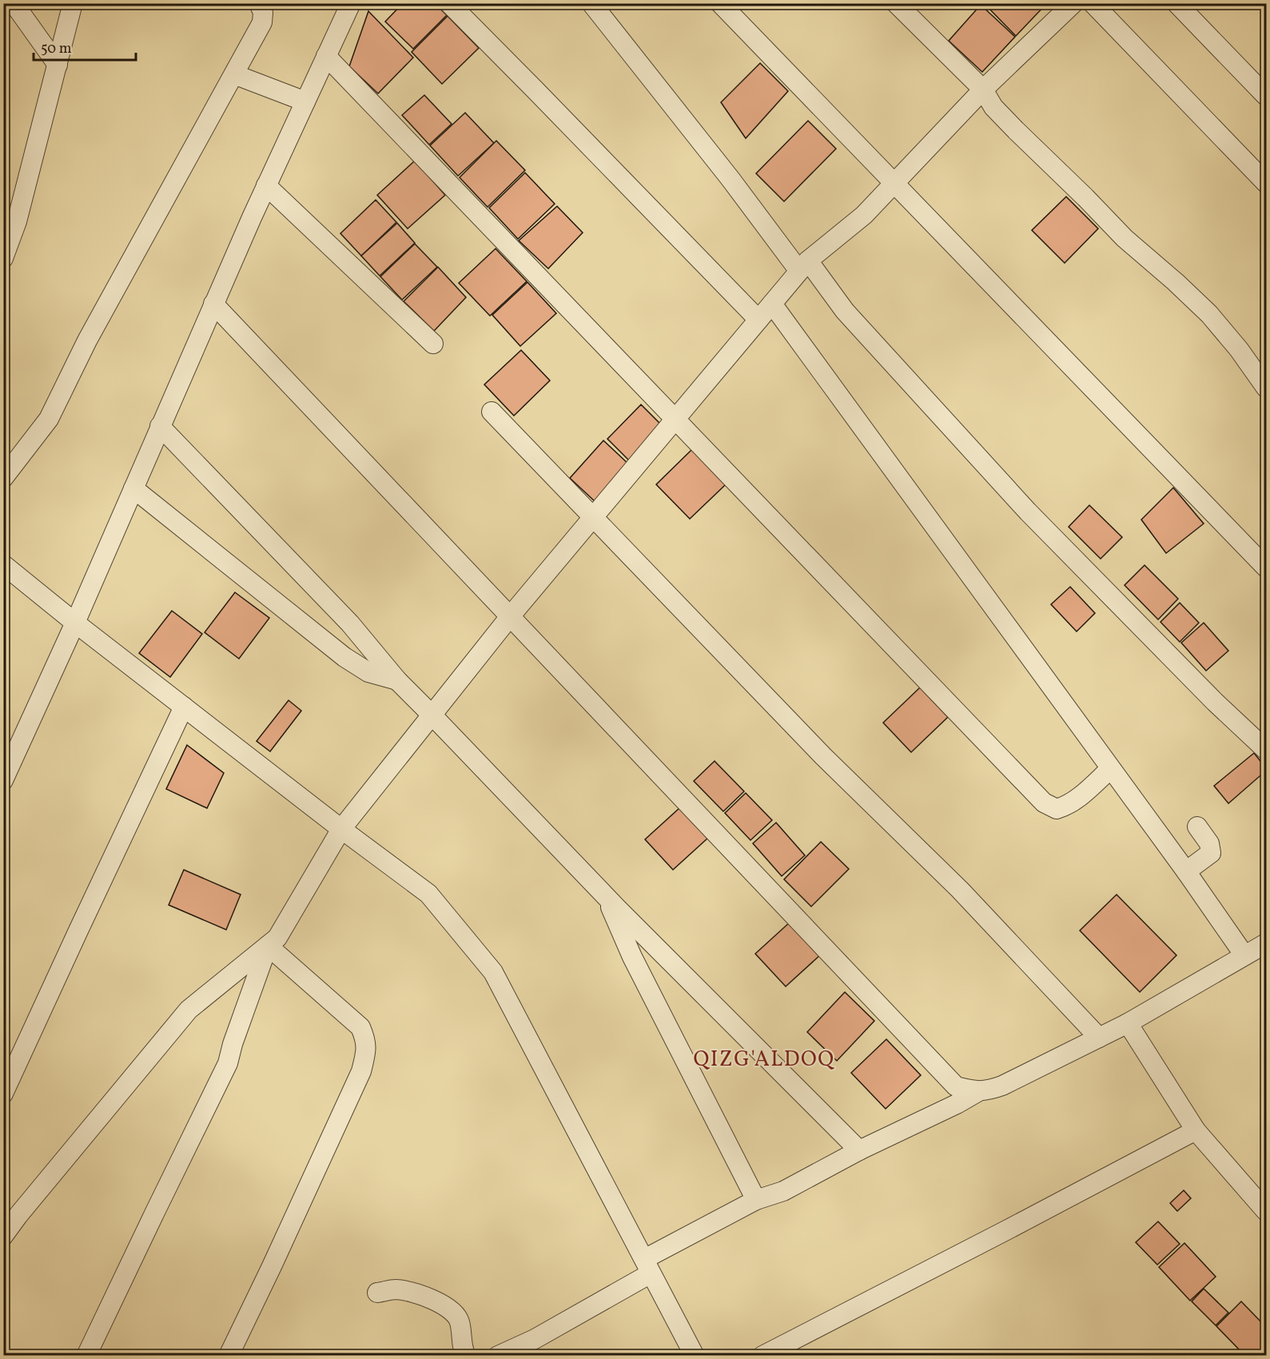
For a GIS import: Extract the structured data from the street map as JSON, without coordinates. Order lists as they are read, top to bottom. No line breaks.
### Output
{"districts":["QIZG'ALDOQ"],"scale_bar":"50 m"}
